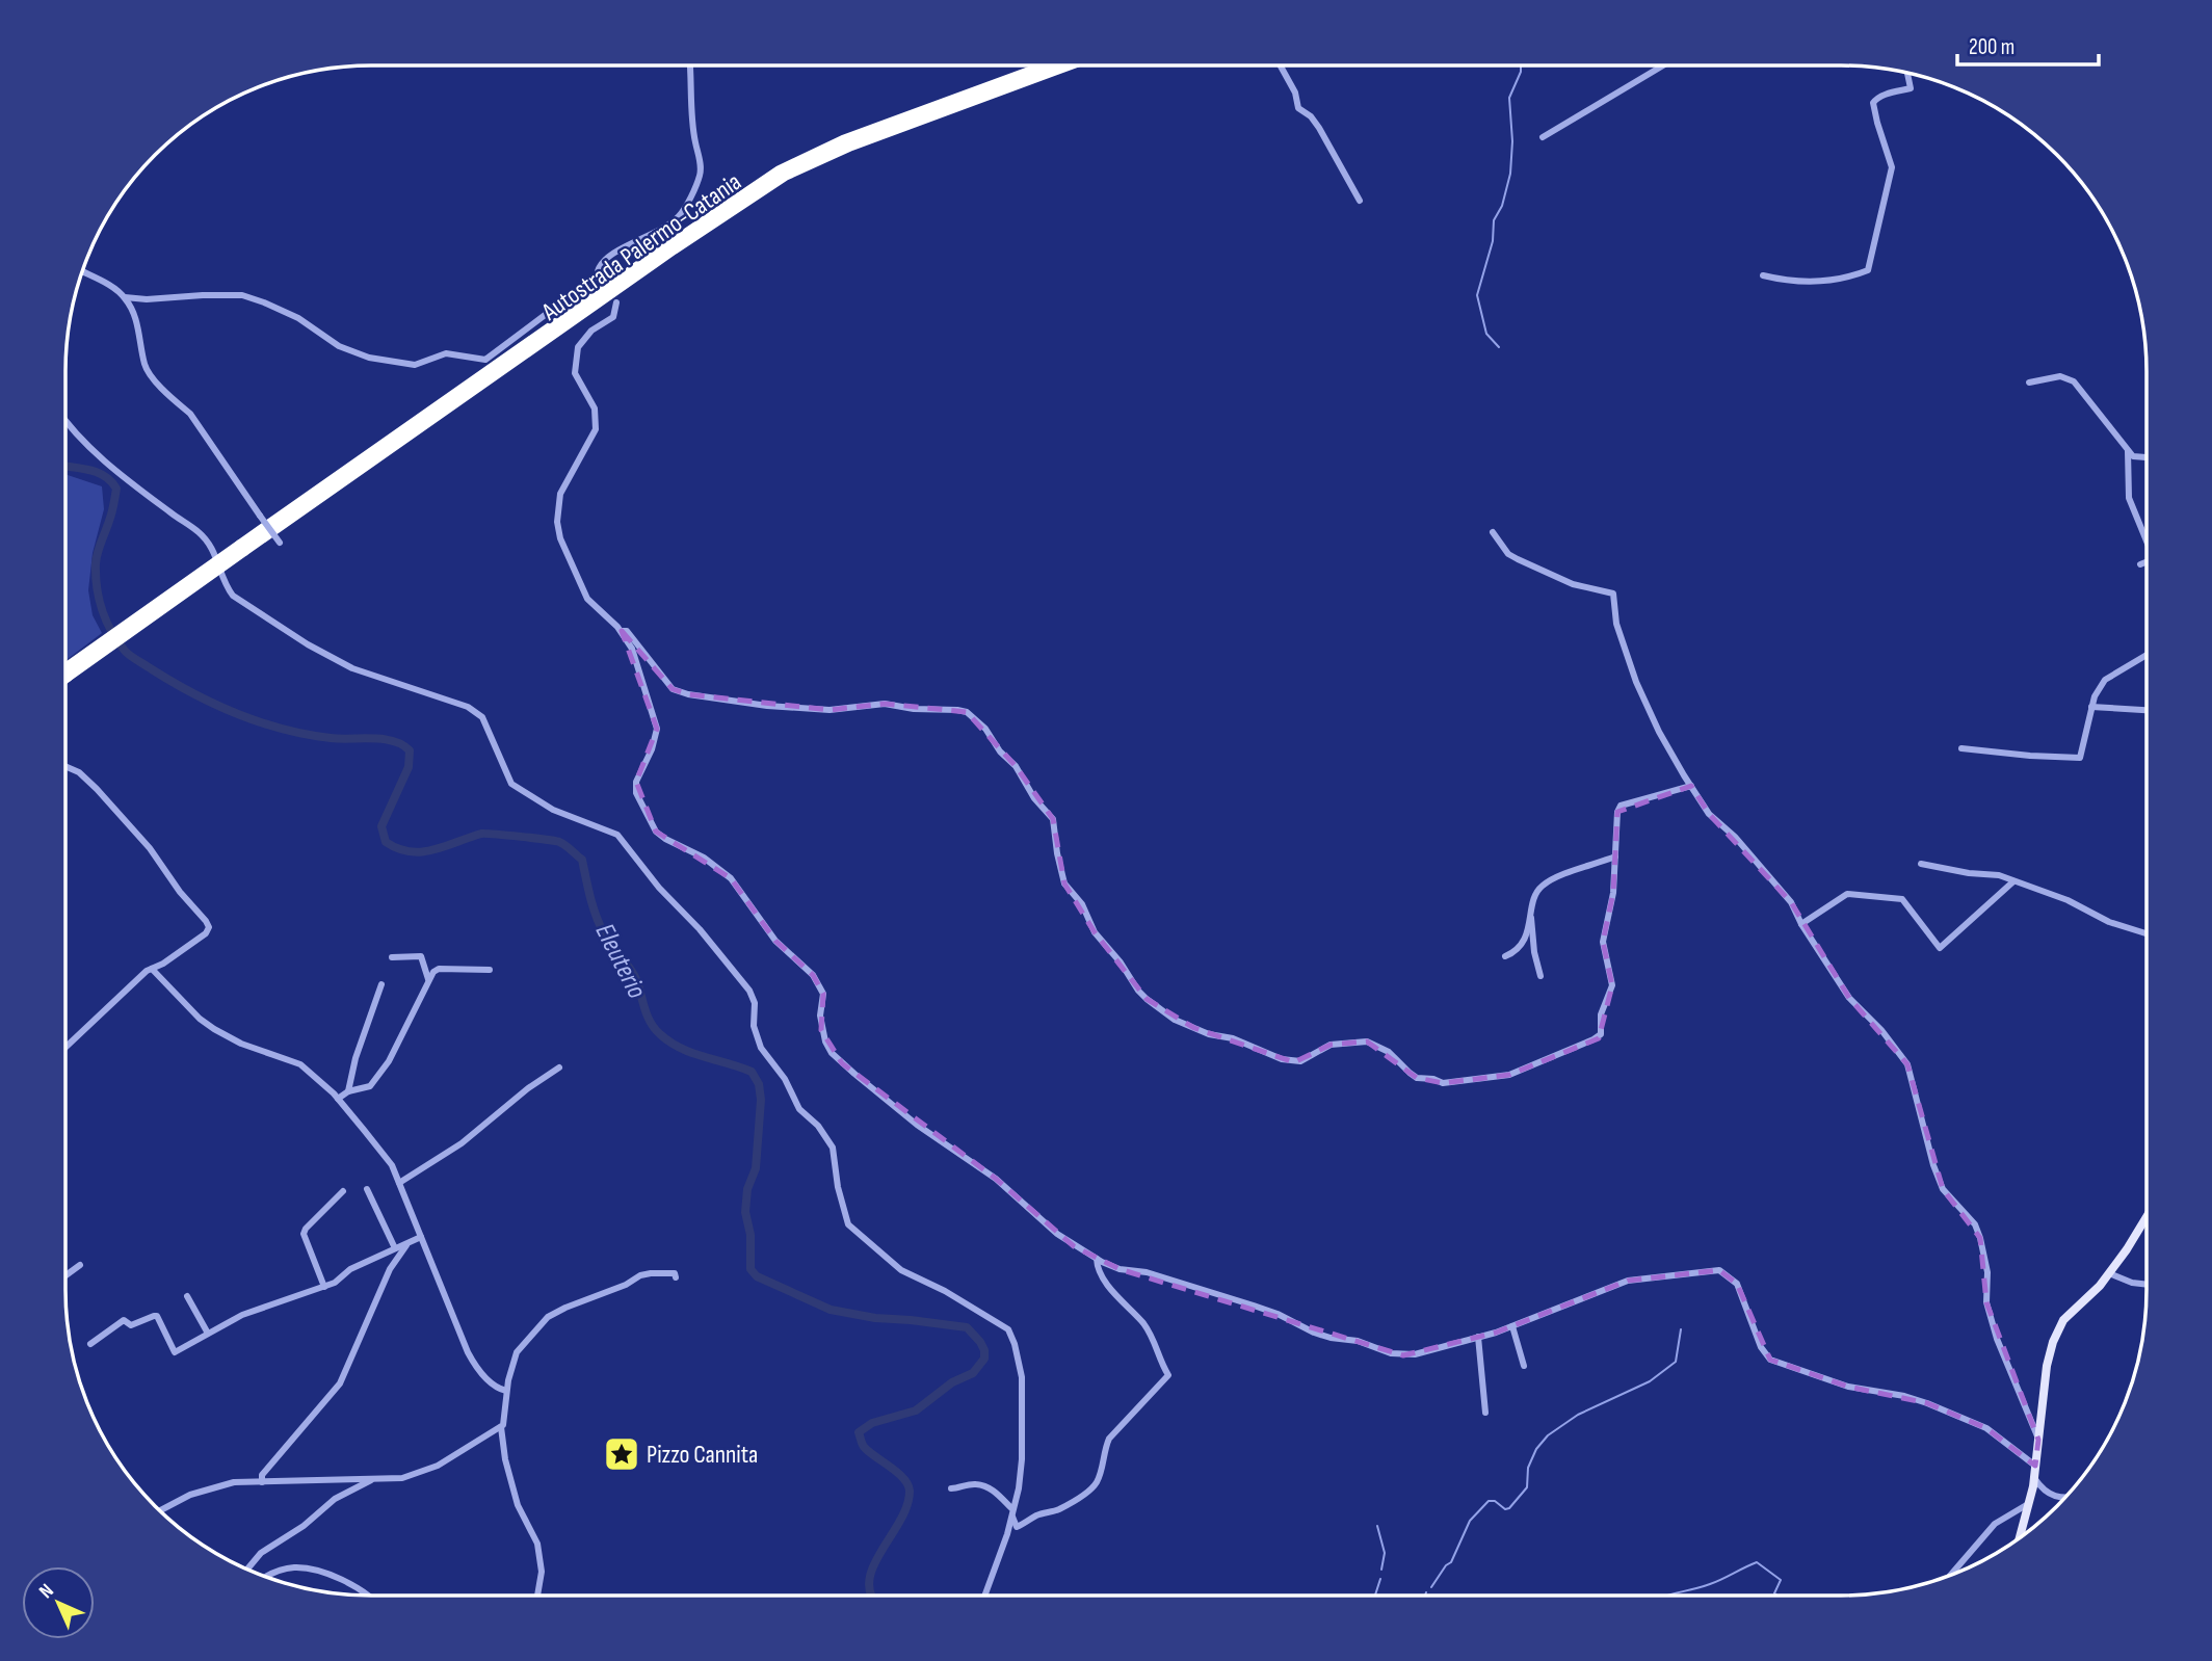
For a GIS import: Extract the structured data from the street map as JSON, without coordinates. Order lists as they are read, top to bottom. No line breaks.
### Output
{"streets":{"highway":["Autostrada Palermo-Catania"]},"water":["Eleuterio"],"places":{"place":["Pizzo Cannita"]},"scale_bar":"200 m","north":"top left"}
